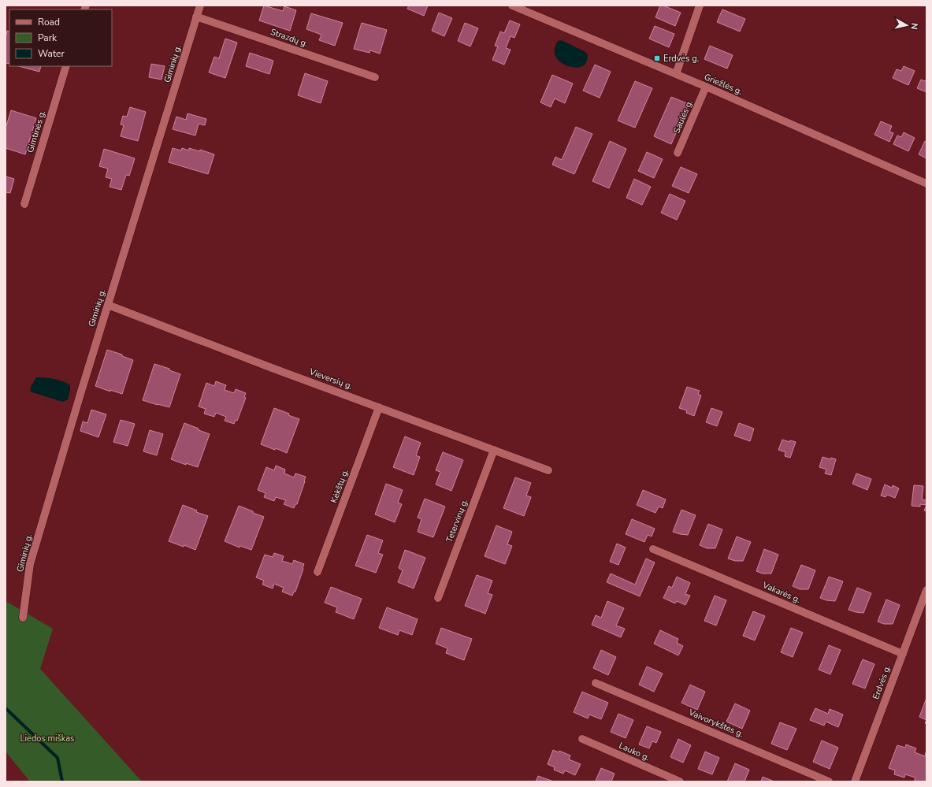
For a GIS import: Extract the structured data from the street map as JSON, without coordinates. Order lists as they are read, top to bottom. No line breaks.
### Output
{"streets":{"street":["Strazdų g.","Giminių g.","Griežlės g.","Saulės g.","Gimtinės g.","Vieversių g.","Kėkštų g.","Tetervinų g.","Vakarės g.","Erdvės g.","Vaivorykštės g.","Lauko g."]},"crossings":[["Strazdų g.","Giminių g."],["Giminių g.","Vieversių g."],["Griežlės g.","Saulės g."],["Vieversių g.","Kėkštų g."],["Vieversių g.","Tetervinų g."],["Vakarės g.","Erdvės g."]],"parks":["Liedos miškas"],"places":{"transit":["Erdvės g."]},"legend":["Road","Park","Water"],"north":"right"}
